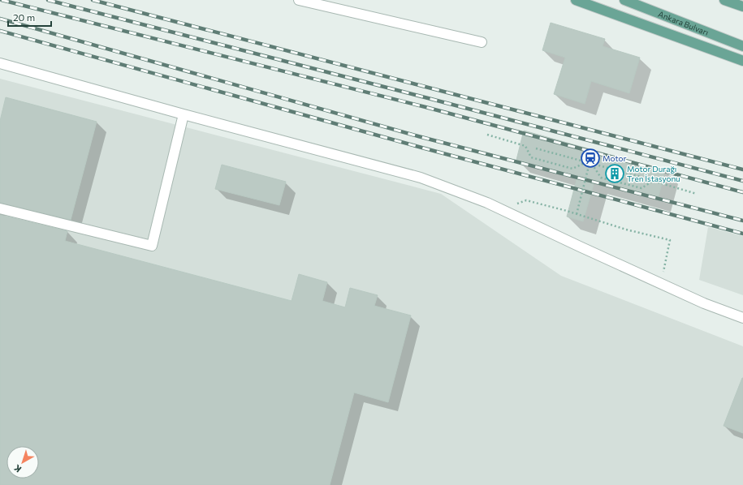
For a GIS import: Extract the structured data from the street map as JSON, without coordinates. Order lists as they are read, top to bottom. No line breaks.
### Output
{"streets":{"main road":["Ankara Bulvarı"]},"places":{"station":["Motor"],"building":["Motor Durağı Tren İstasyonu"]},"scale_bar":"20 m","north":"bottom left"}
